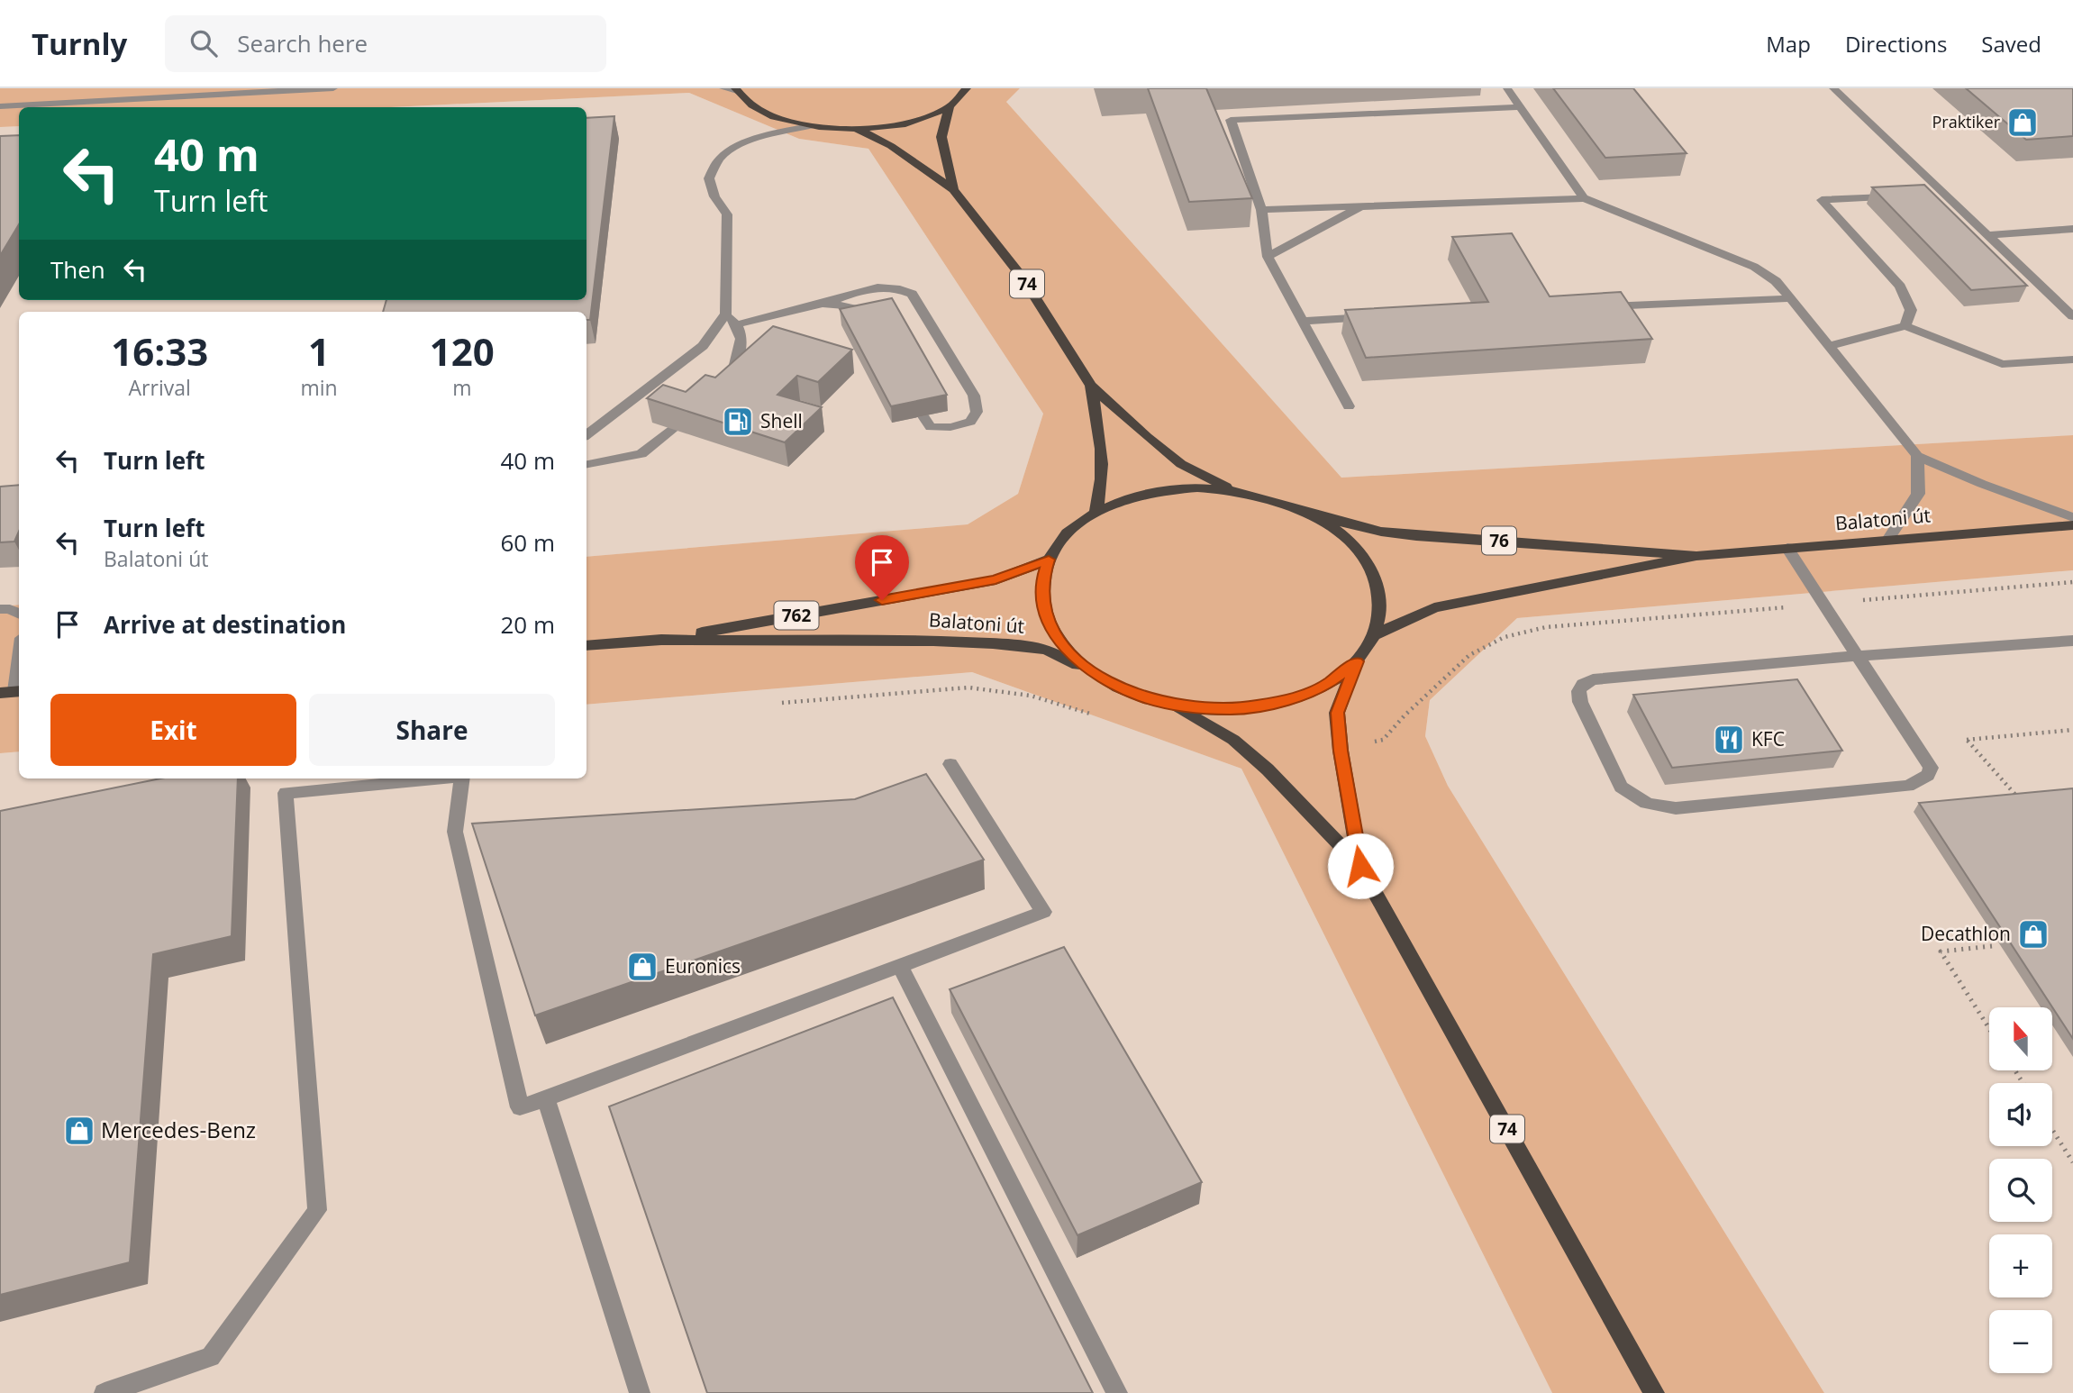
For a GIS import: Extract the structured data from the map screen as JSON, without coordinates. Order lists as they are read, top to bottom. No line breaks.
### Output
{"streets":{"main road":["74","Balatoni út","76","762"]},"crossings":[["74","Balatoni út"],["74","76"],["Balatoni út","76"]],"places":{"shop":["Praktiker","Decathlon","Euronics","Mercedes-Benz"],"fuel station":["Shell"],"restaurant":["KFC"]},"north":"top","page":{"header":"Turnly","search":"Search here","nav":["Map","Directions","Saved"],"turn":["40 m","Turn left"],"then":"Then","eta":["16:33","Arrival","1","min","120","m"],"list":[{"name":"Turn left","value":"40 m"},{"name":"Turn left","note":"Balatoni út","value":"60 m"},{"name":"Arrive at destination","value":"20 m"}],"buttons":["Exit","Share"],"map_buttons":["+","−"]}}
